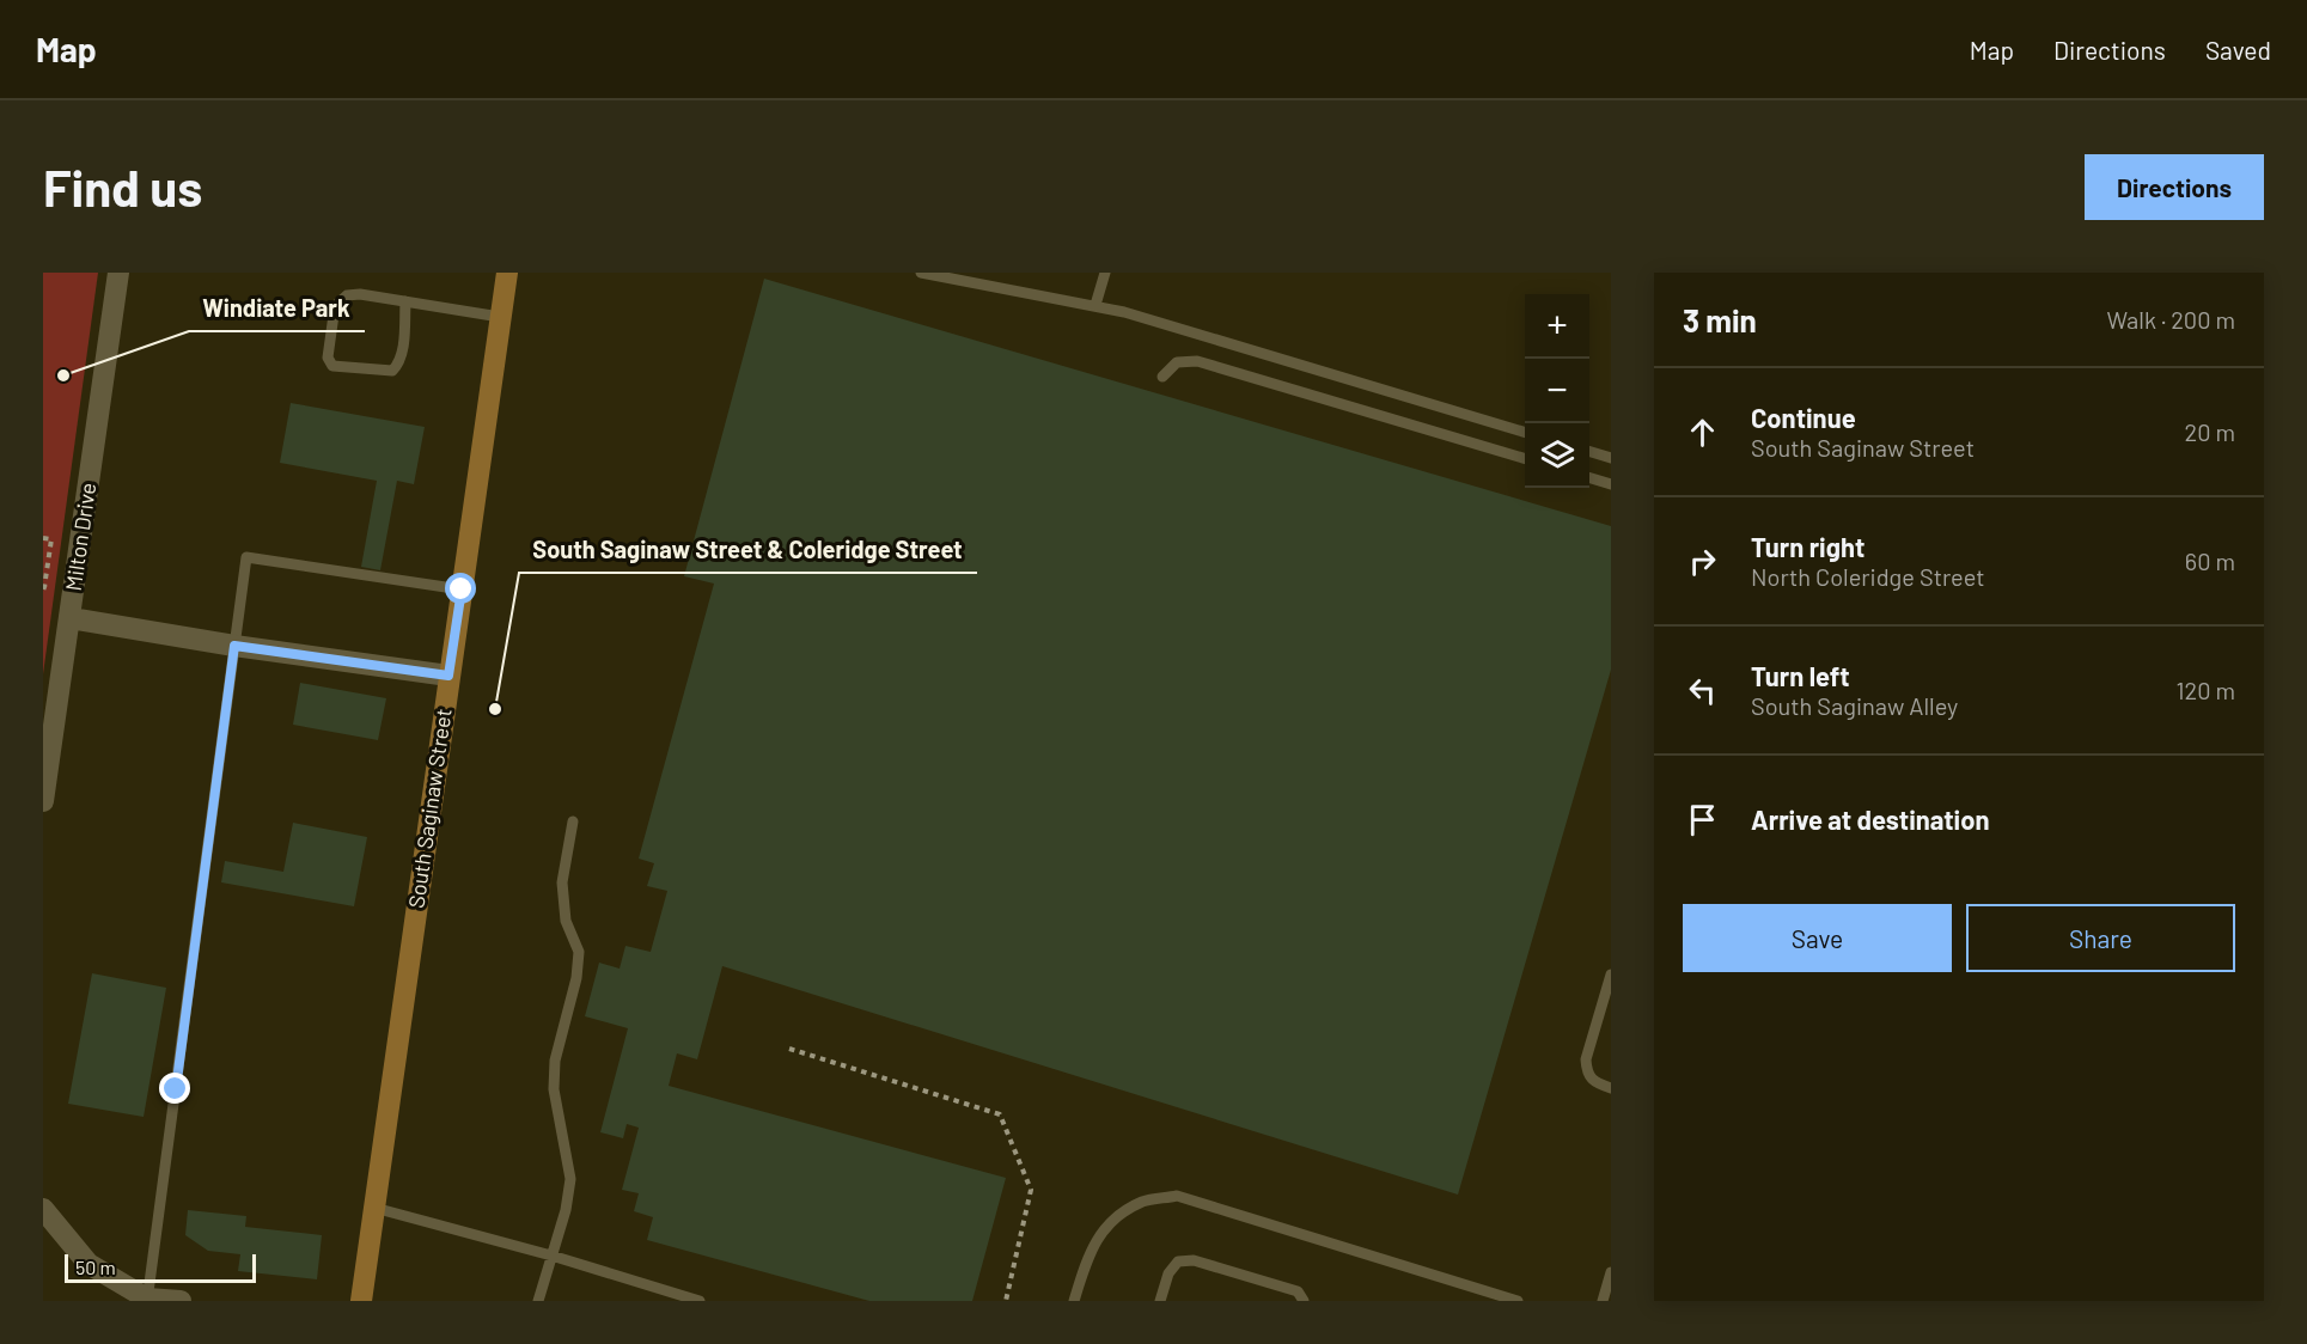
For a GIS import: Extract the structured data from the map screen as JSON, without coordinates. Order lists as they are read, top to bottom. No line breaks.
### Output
{"streets":{"main road":["South Saginaw Street"],"street":["Milton Drive"]},"places":["Windiate Park","South Saginaw Street & Coleridge Street"],"scale_bar":"50 m","page":{"header":"Map","nav":["Map","Directions","Saved"],"buttons":["Directions",["Save","Share"]],"title":"Find us","heading":["3 min","Walk · 200 m"],"map_buttons":["+","−"],"list":[["Continue","South Saginaw Street","20 m"],["Turn right","North Coleridge Street","60 m"],["Turn left","South Saginaw Alley","120 m"],"Arrive at destination"],"scale":"50 m"}}
